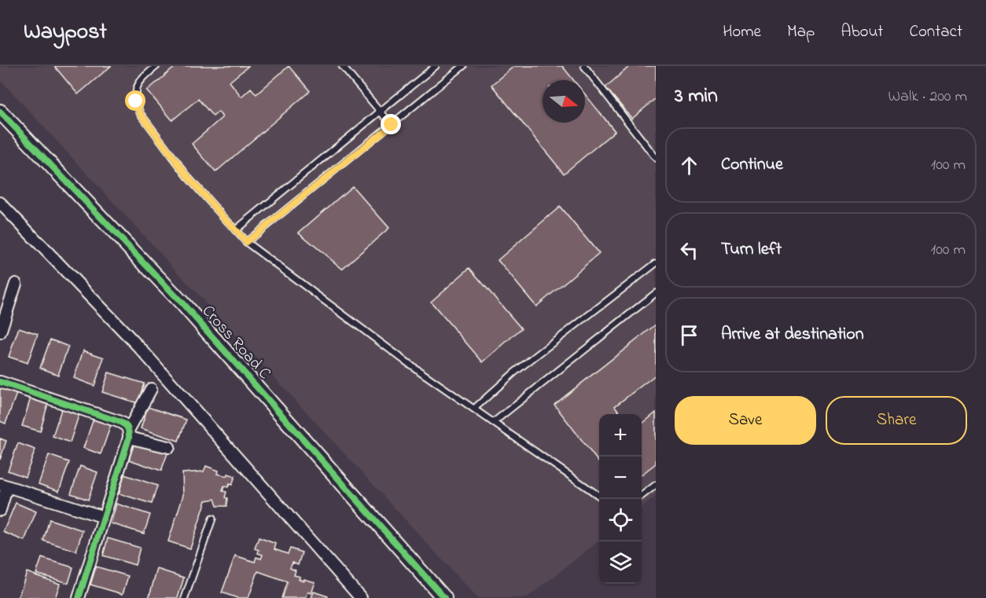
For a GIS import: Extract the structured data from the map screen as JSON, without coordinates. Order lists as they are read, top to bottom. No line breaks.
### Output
{"streets":{"street":["Cross Road C"]},"north":"right","page":{"header":"Waypost","nav":["Home","Map","About","Contact"],"heading":["3 min","Walk · 200 m"],"list":[["Continue","100 m"],["Turn left","100 m"],"Arrive at destination"],"buttons":["Save","Share"],"map_buttons":["+","−"]}}
